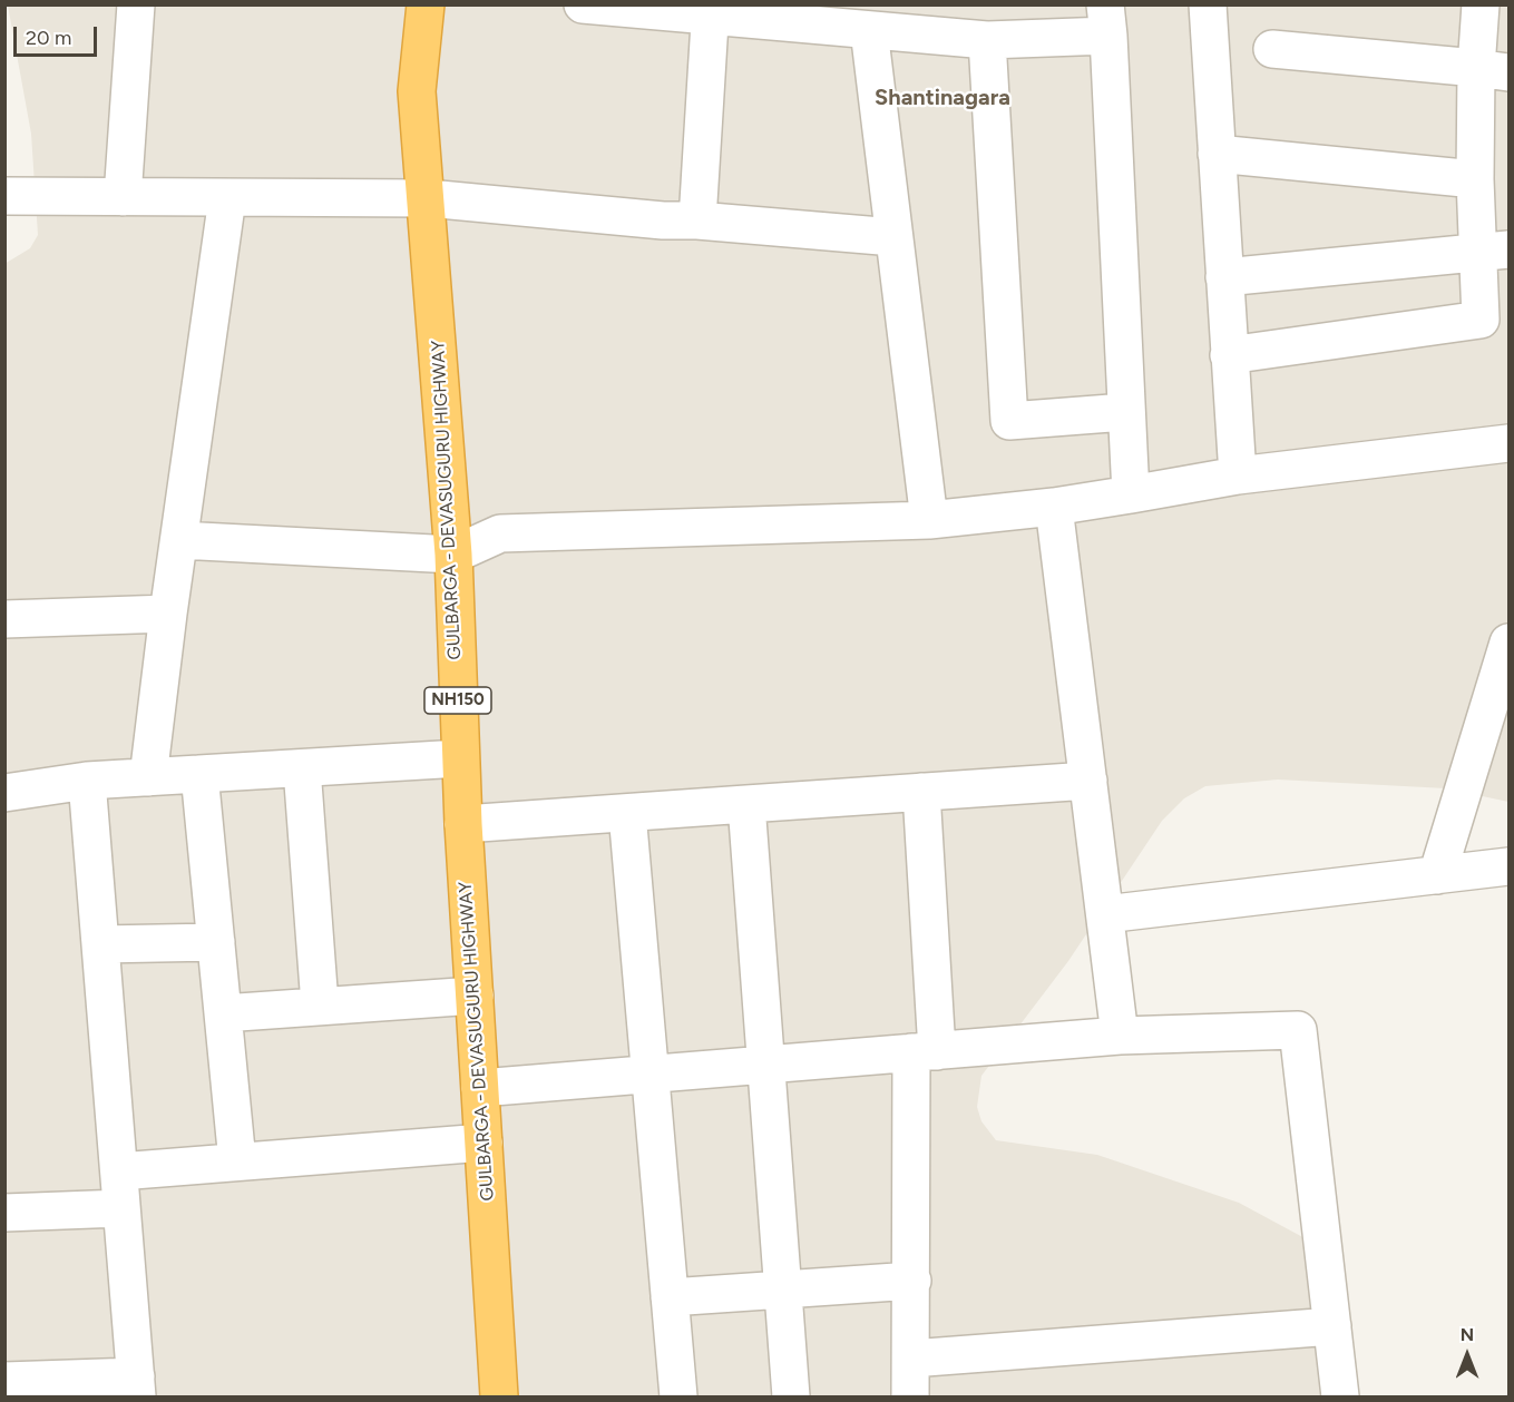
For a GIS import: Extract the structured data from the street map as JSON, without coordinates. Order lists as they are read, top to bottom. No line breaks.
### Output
{"streets":{"highway":["GULBARGA - DEVASUGURU HIGHWAY","NH150"]},"districts":["Shantinagara"],"scale_bar":"20 m","north":"top"}
